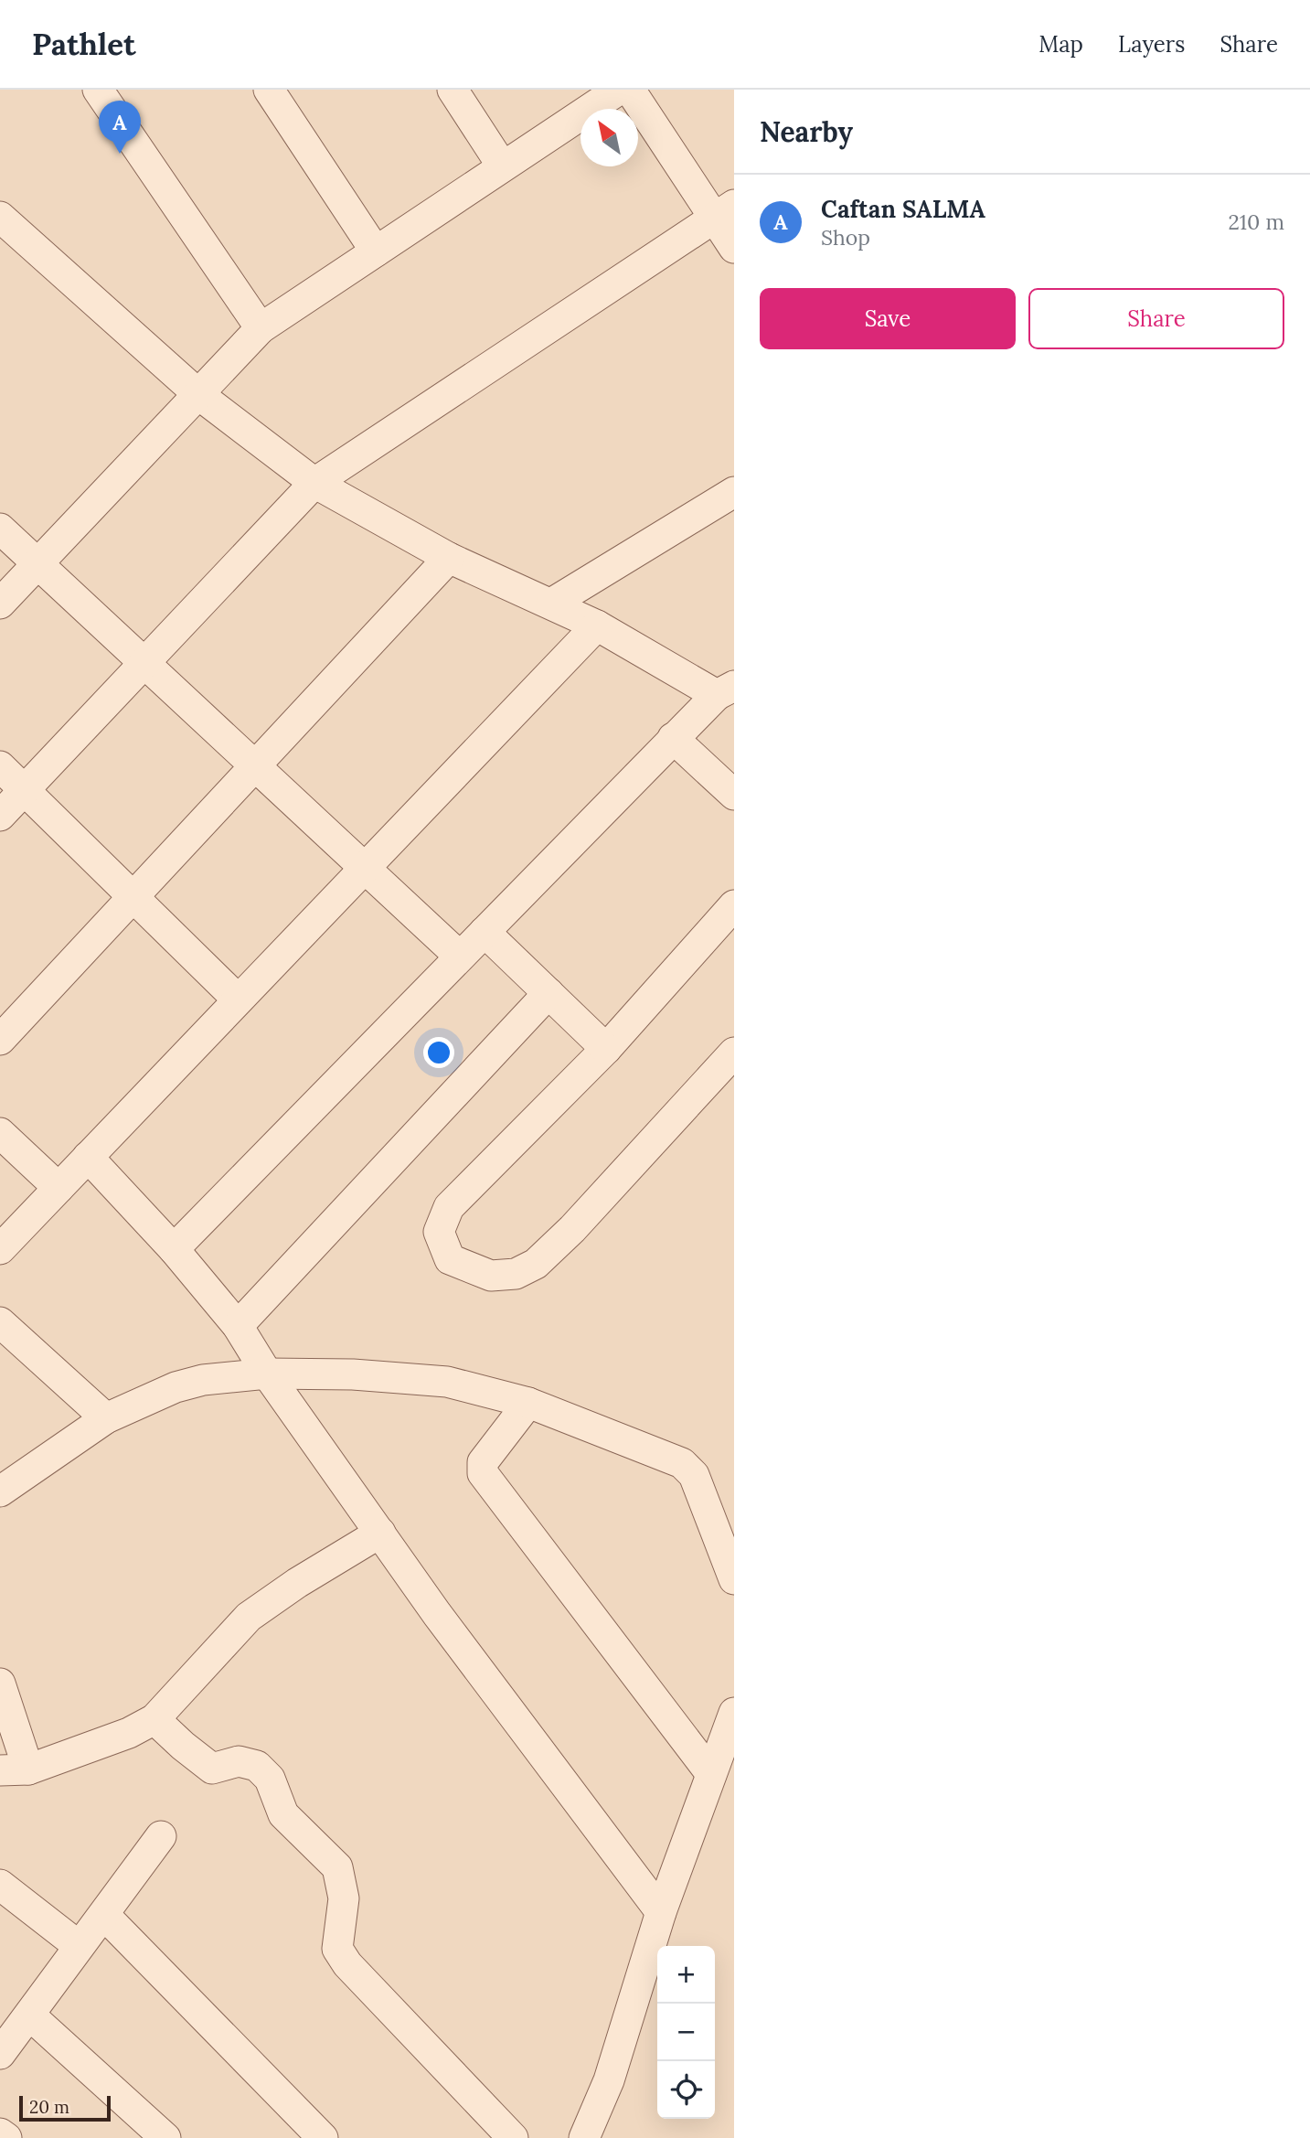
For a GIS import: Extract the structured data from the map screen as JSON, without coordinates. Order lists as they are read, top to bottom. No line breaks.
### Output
{"scale_bar":"20 m","north":"top left","page":{"header":"Pathlet","nav":["Map","Layers","Share"],"heading":"Nearby","pins":"A","list":[{"mark":"A","name":"Caftan SALMA","note":"Shop","value":"210 m"}],"buttons":["Save","Share"],"map_buttons":["+","−"],"scale":"20 m"}}
